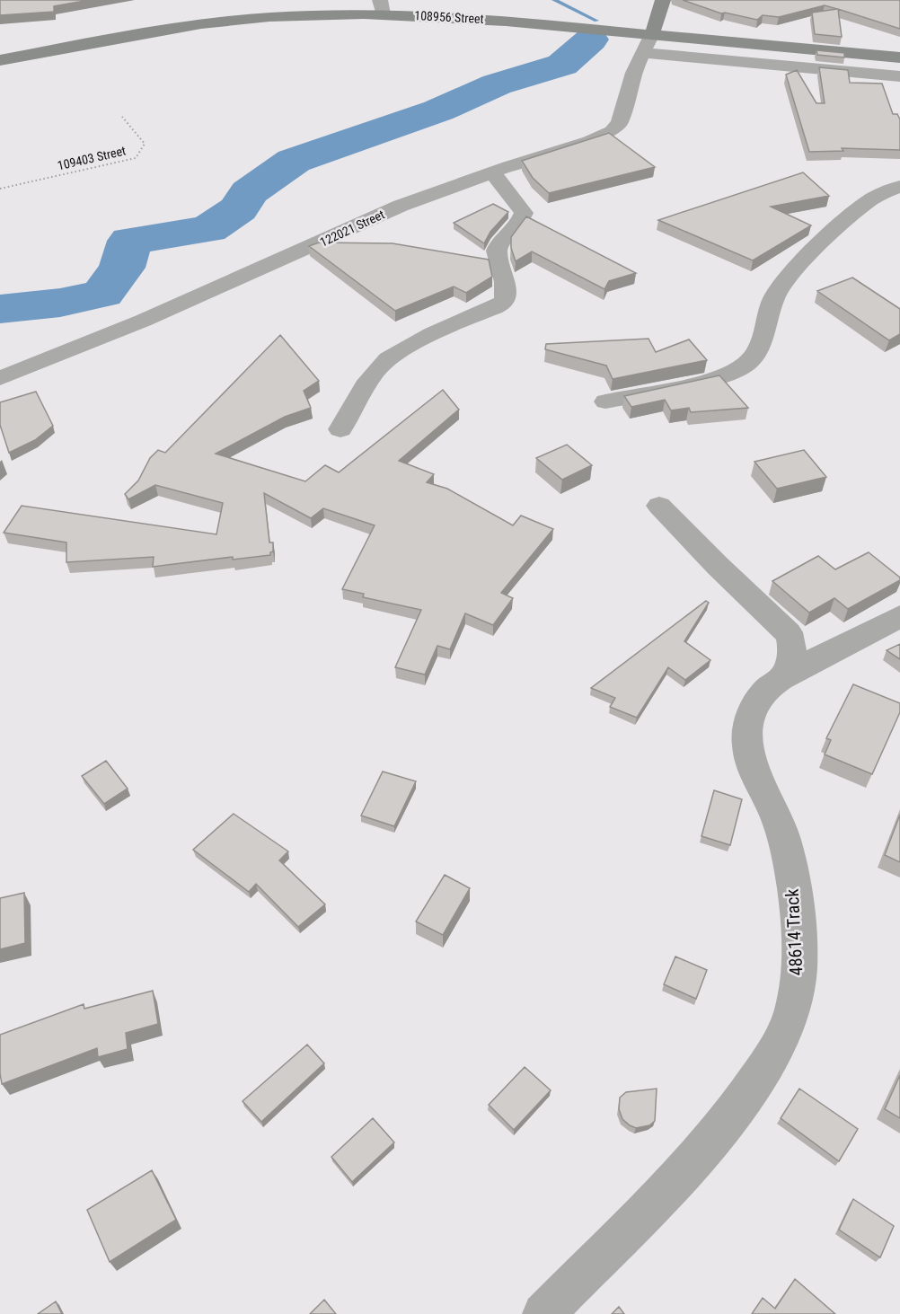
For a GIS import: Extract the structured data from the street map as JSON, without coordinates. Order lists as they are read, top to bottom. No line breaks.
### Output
{"streets":{"street":["108956 Street","122021 Street","48614 Track"],"path":["109403 Street"]},"crossings":[["108956 Street","122021 Street"]]}
